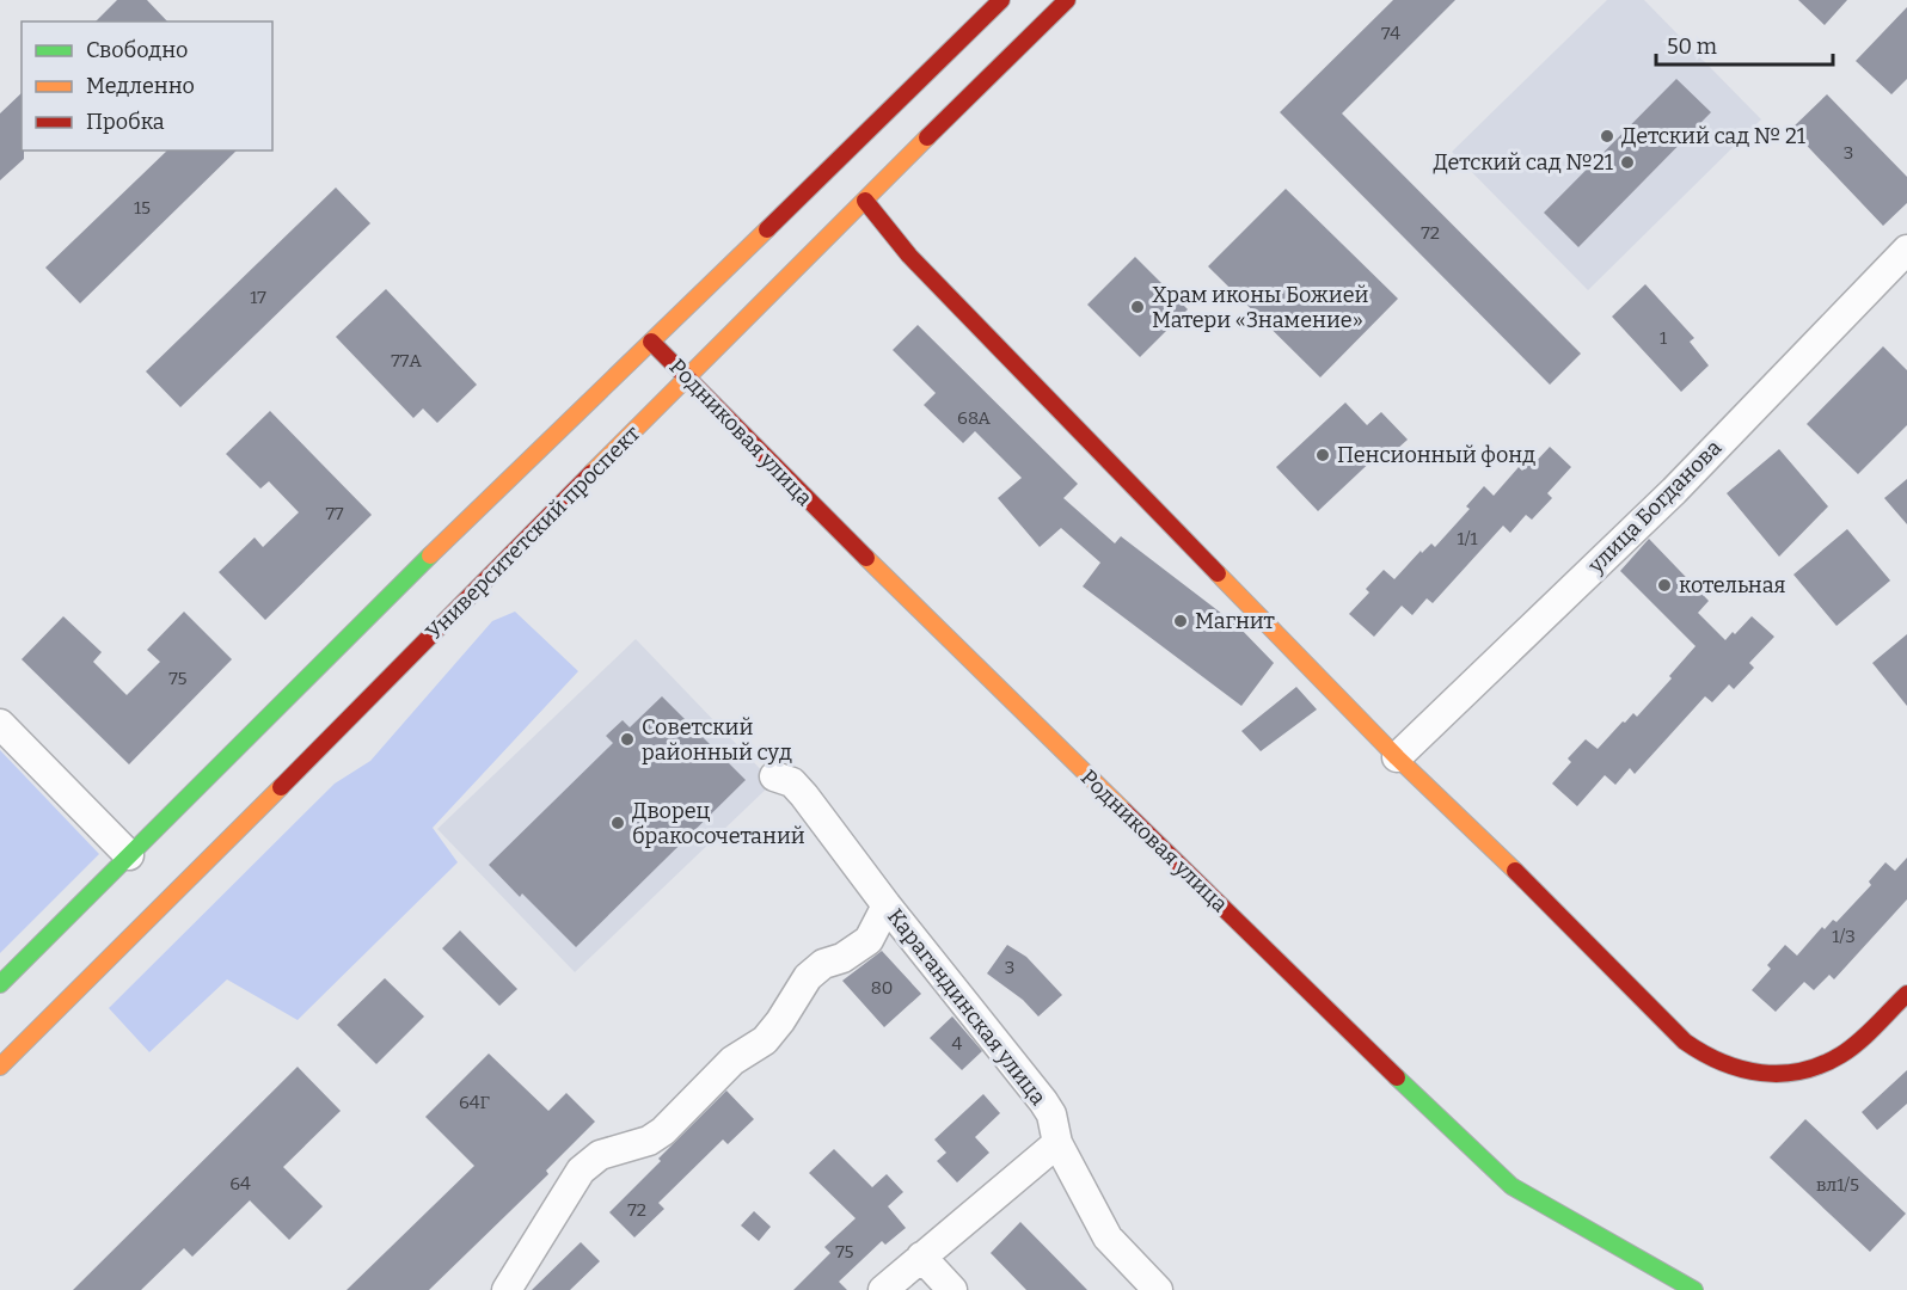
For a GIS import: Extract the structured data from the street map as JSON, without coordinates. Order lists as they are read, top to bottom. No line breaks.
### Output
{"streets":{"main road":["Родниковая улица","Университетский проспект"],"street":["улица Богданова","Карагандинская улица"]},"crossings":[["Родниковая улица","Университетский проспект"]],"places":["Детский сад № 21","Детский сад №21","Храм иконы Божией Матери «Знамение»","Пенсионный фонд","котельная","Магнит","Советский районный суд","Дворец бракосочетаний"],"house_numbers":["74","3","15","72","17","1","77А","68А","77","1/1","75","1/3","3","80","4","64Г","64","вл1/5","72","75"],"legend":["Свободно","Медленно","Пробка"],"scale_bar":"50 m"}
